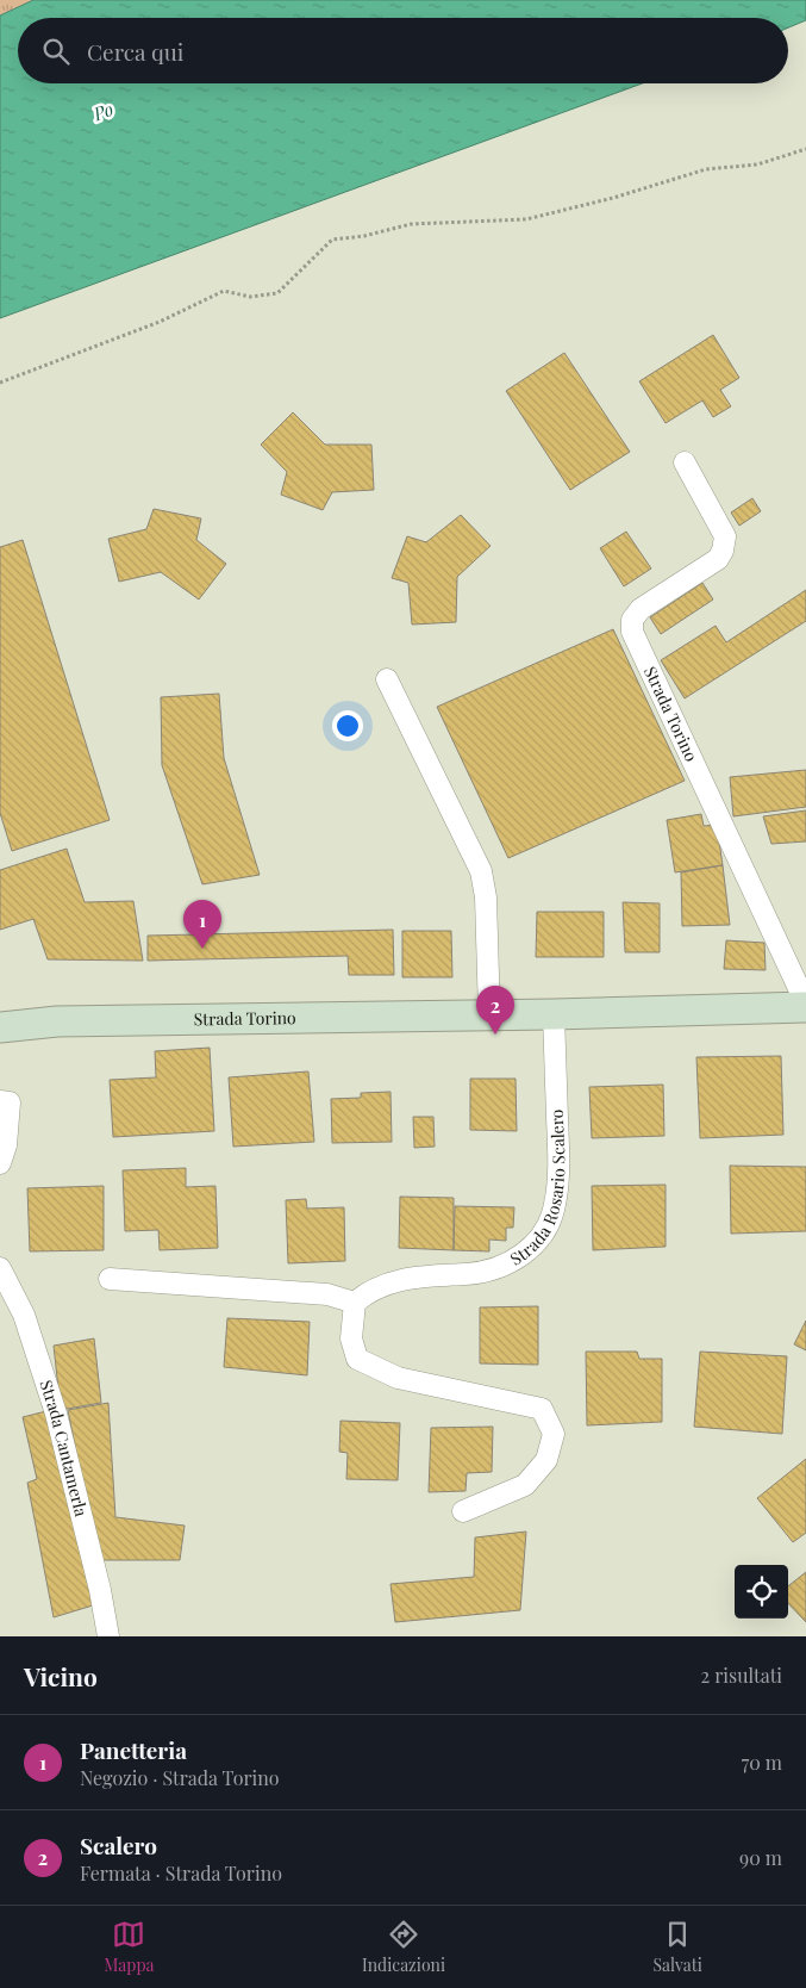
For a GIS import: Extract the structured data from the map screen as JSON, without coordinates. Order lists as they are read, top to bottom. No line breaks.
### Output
{"streets":{"main road":["Strada Torino"],"street":["Strada Rosario Scalero","Strada Cantamerla"]},"crossings":[["Strada Torino","Strada Rosario Scalero"]],"water":["Po"],"page":{"search":"Cerca qui","pins":["1","2"],"heading":["Vicino","2 risultati"],"list":[{"mark":"1","name":"Panetteria","note":"Negozio · Strada Torino","value":"70 m"},{"mark":"2","name":"Scalero","note":"Fermata · Strada Torino","value":"90 m"}],"nav":["Mappa","Indicazioni","Salvati"]}}
